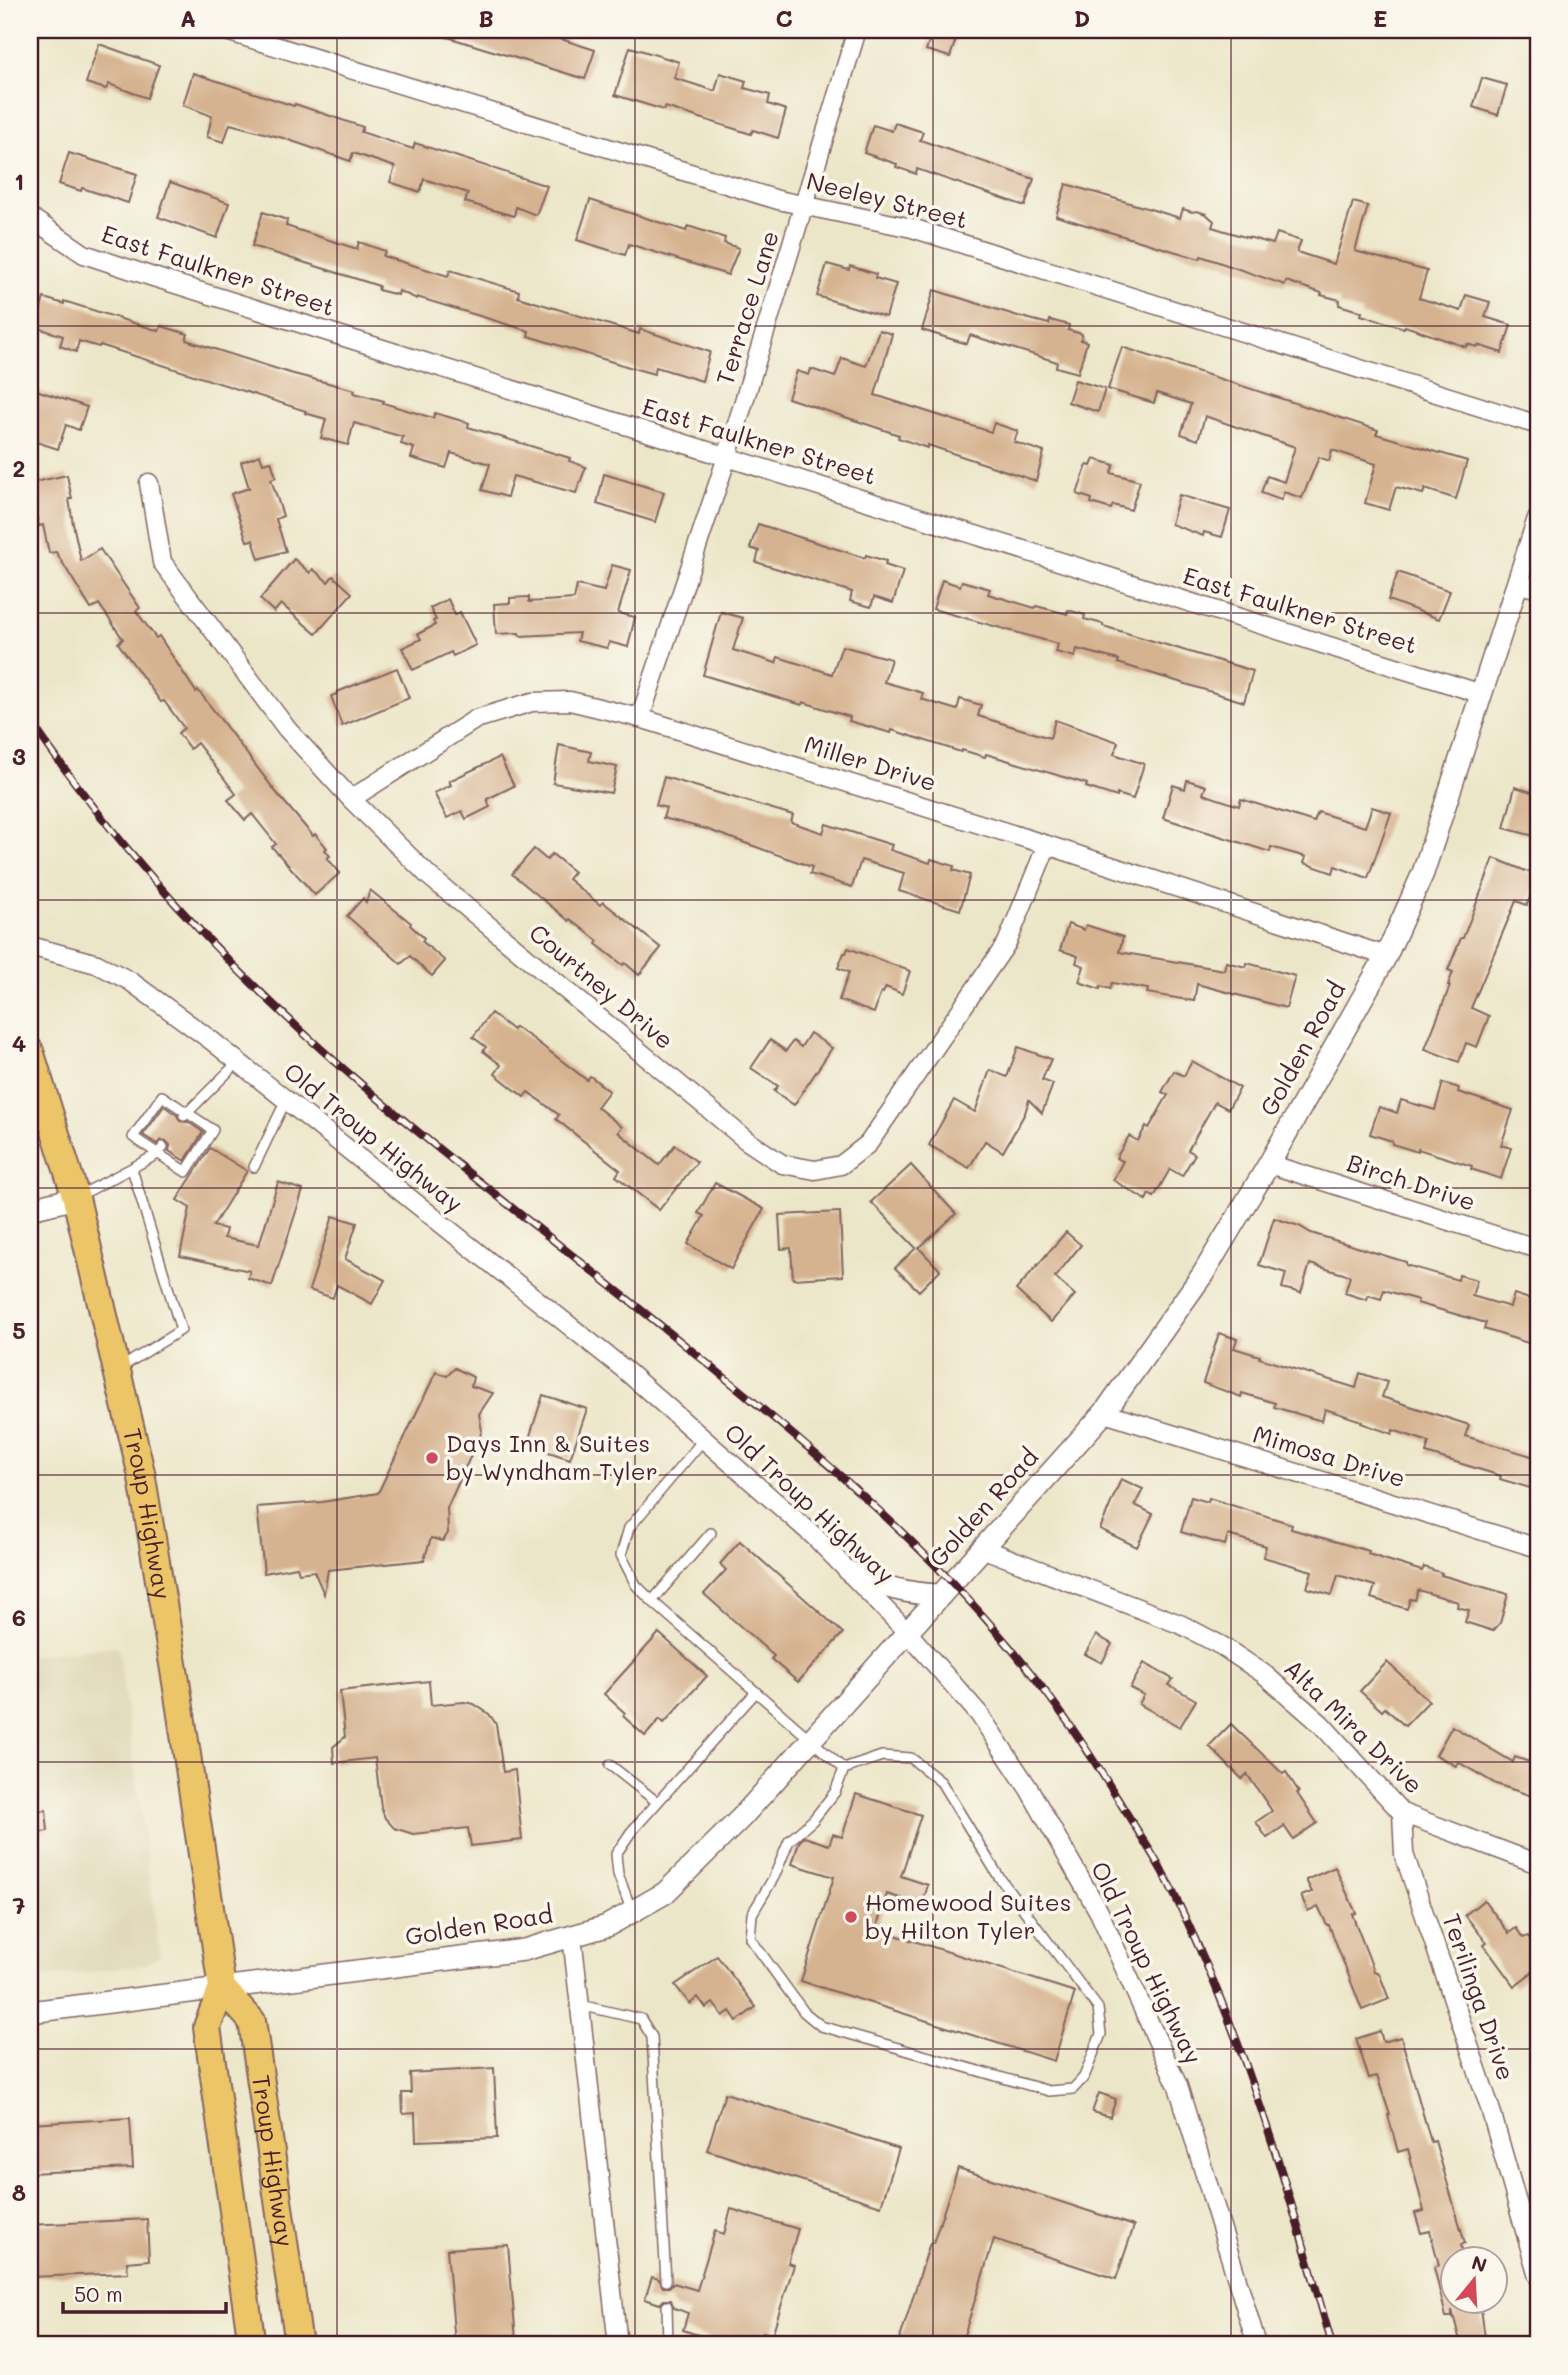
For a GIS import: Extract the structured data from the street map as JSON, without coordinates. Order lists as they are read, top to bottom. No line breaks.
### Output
{"streets":{"main road":["Troup Highway"],"street":["Neeley Street","East Faulkner Street","Terrace Lane","Miller Drive","Courtney Drive","Golden Road","Old Troup Highway","Birch Drive","Mimosa Drive","Alta Mira Drive","Terilinga Drive"]},"crossings":[["Neeley Street","Terrace Lane"],["East Faulkner Street","Terrace Lane"],["East Faulkner Street","Golden Road"],["Terrace Lane","Miller Drive"],["Miller Drive","Courtney Drive"],["Miller Drive","Golden Road"],["Golden Road","Old Troup Highway"],["Golden Road","Birch Drive"],["Golden Road","Mimosa Drive"],["Golden Road","Troup Highway"],["Golden Road","Alta Mira Drive"],["Alta Mira Drive","Terilinga Drive"]],"places":["Days Inn & Suites by Wyndham Tyler","Homewood Suites by Hilton Tyler"],"scale_bar":"50 m","north":"top","grid":{"columns":["A","B","C","D","E"],"rows":["1","2","3","4","5","6","7","8"]}}
